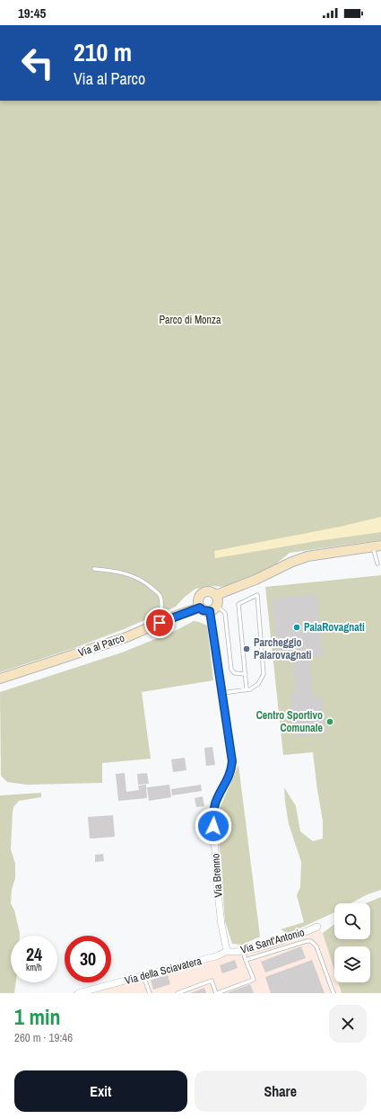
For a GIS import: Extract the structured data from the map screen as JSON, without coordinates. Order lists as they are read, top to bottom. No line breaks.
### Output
{"streets":{"street":["Via al Parco","Via Brenno","Via Sant'Antonio","Via della Sciavatera"]},"crossings":[["Via al Parco","Via Brenno"],["Via Brenno","Via Sant'Antonio"],["Via Brenno","Via della Sciavatera"],["Via Sant'Antonio","Via della Sciavatera"]],"parks":["Parco di Monza"],"places":["PalaRovagnati","Parcheggio Palarovagnati","Centro Sportivo Comunale"],"page":{"status":"19:45","turn":["210 m","Via al Parco"],"speed":"24 km/h","limit":"30","heading":["1 min","260 m · 19:46"],"buttons":["Exit","Share"]}}
